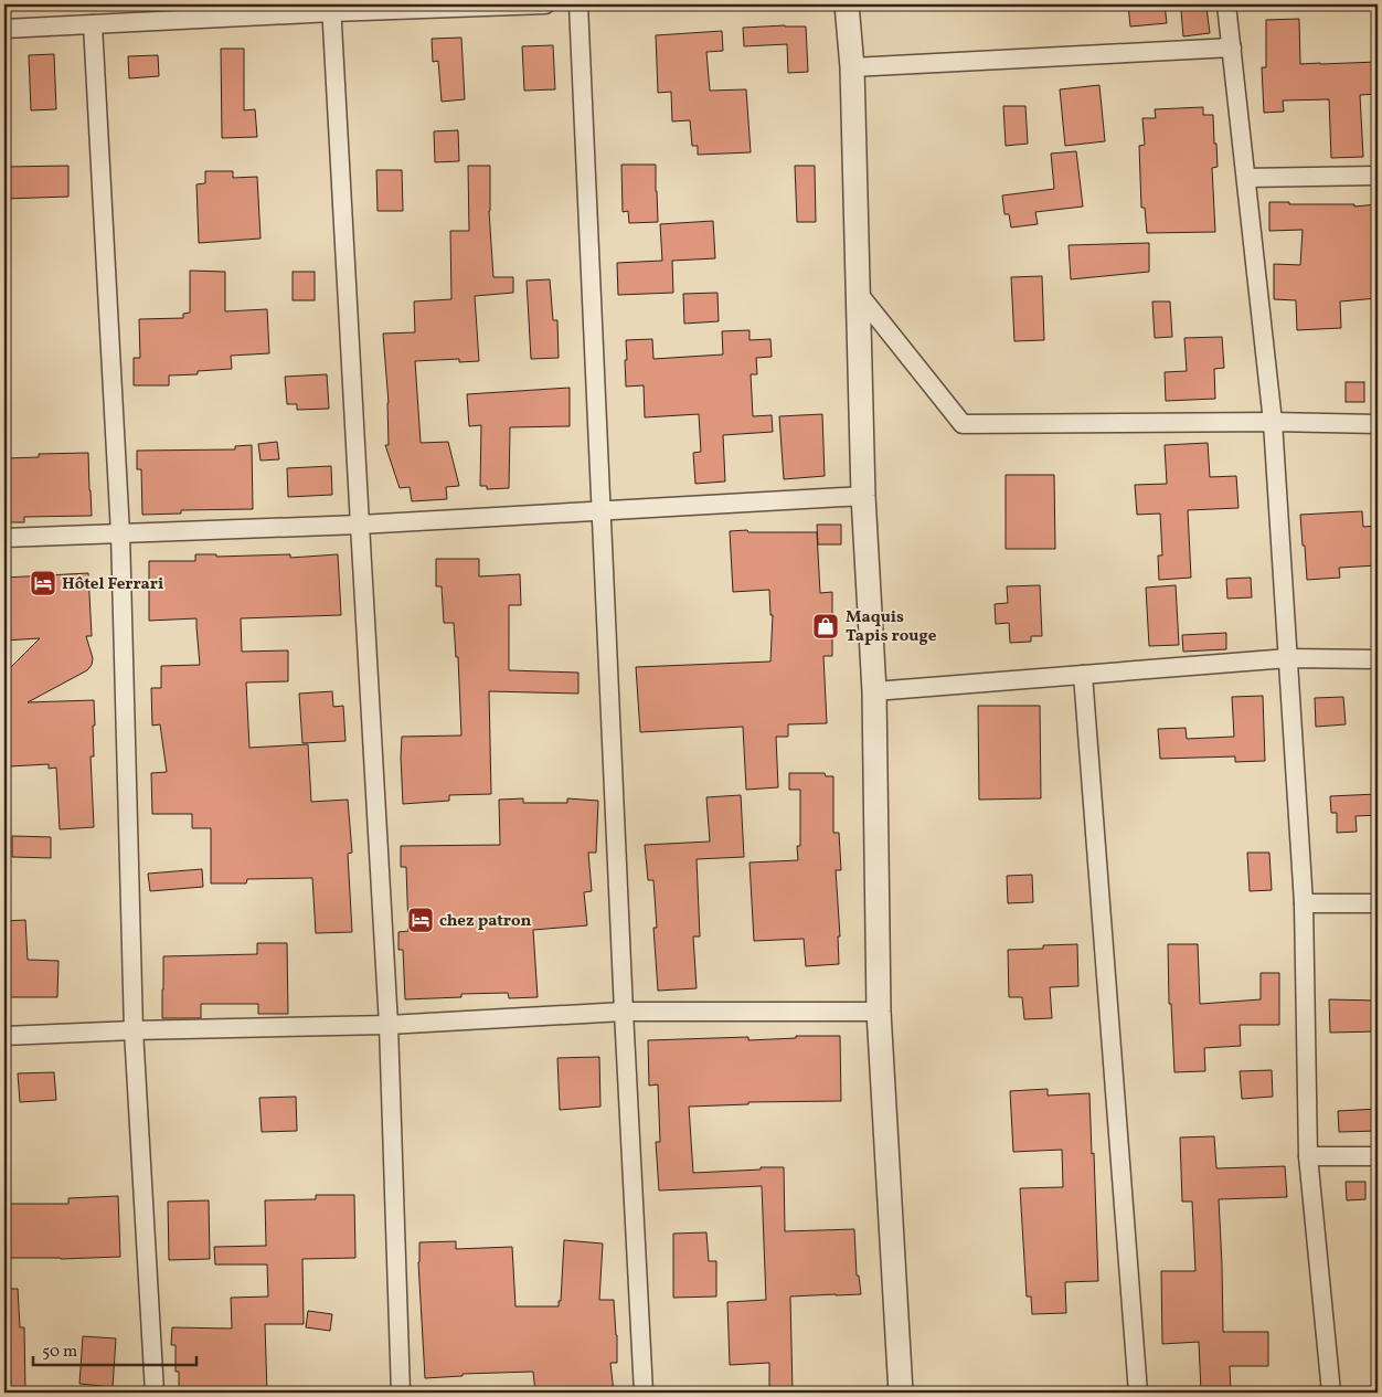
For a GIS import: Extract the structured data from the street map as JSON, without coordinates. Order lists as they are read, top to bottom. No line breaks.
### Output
{"places":{"hotel":["Hôtel Ferrari","chez patron"],"shop":["Maquis Tapis rouge"]},"scale_bar":"50 m"}
